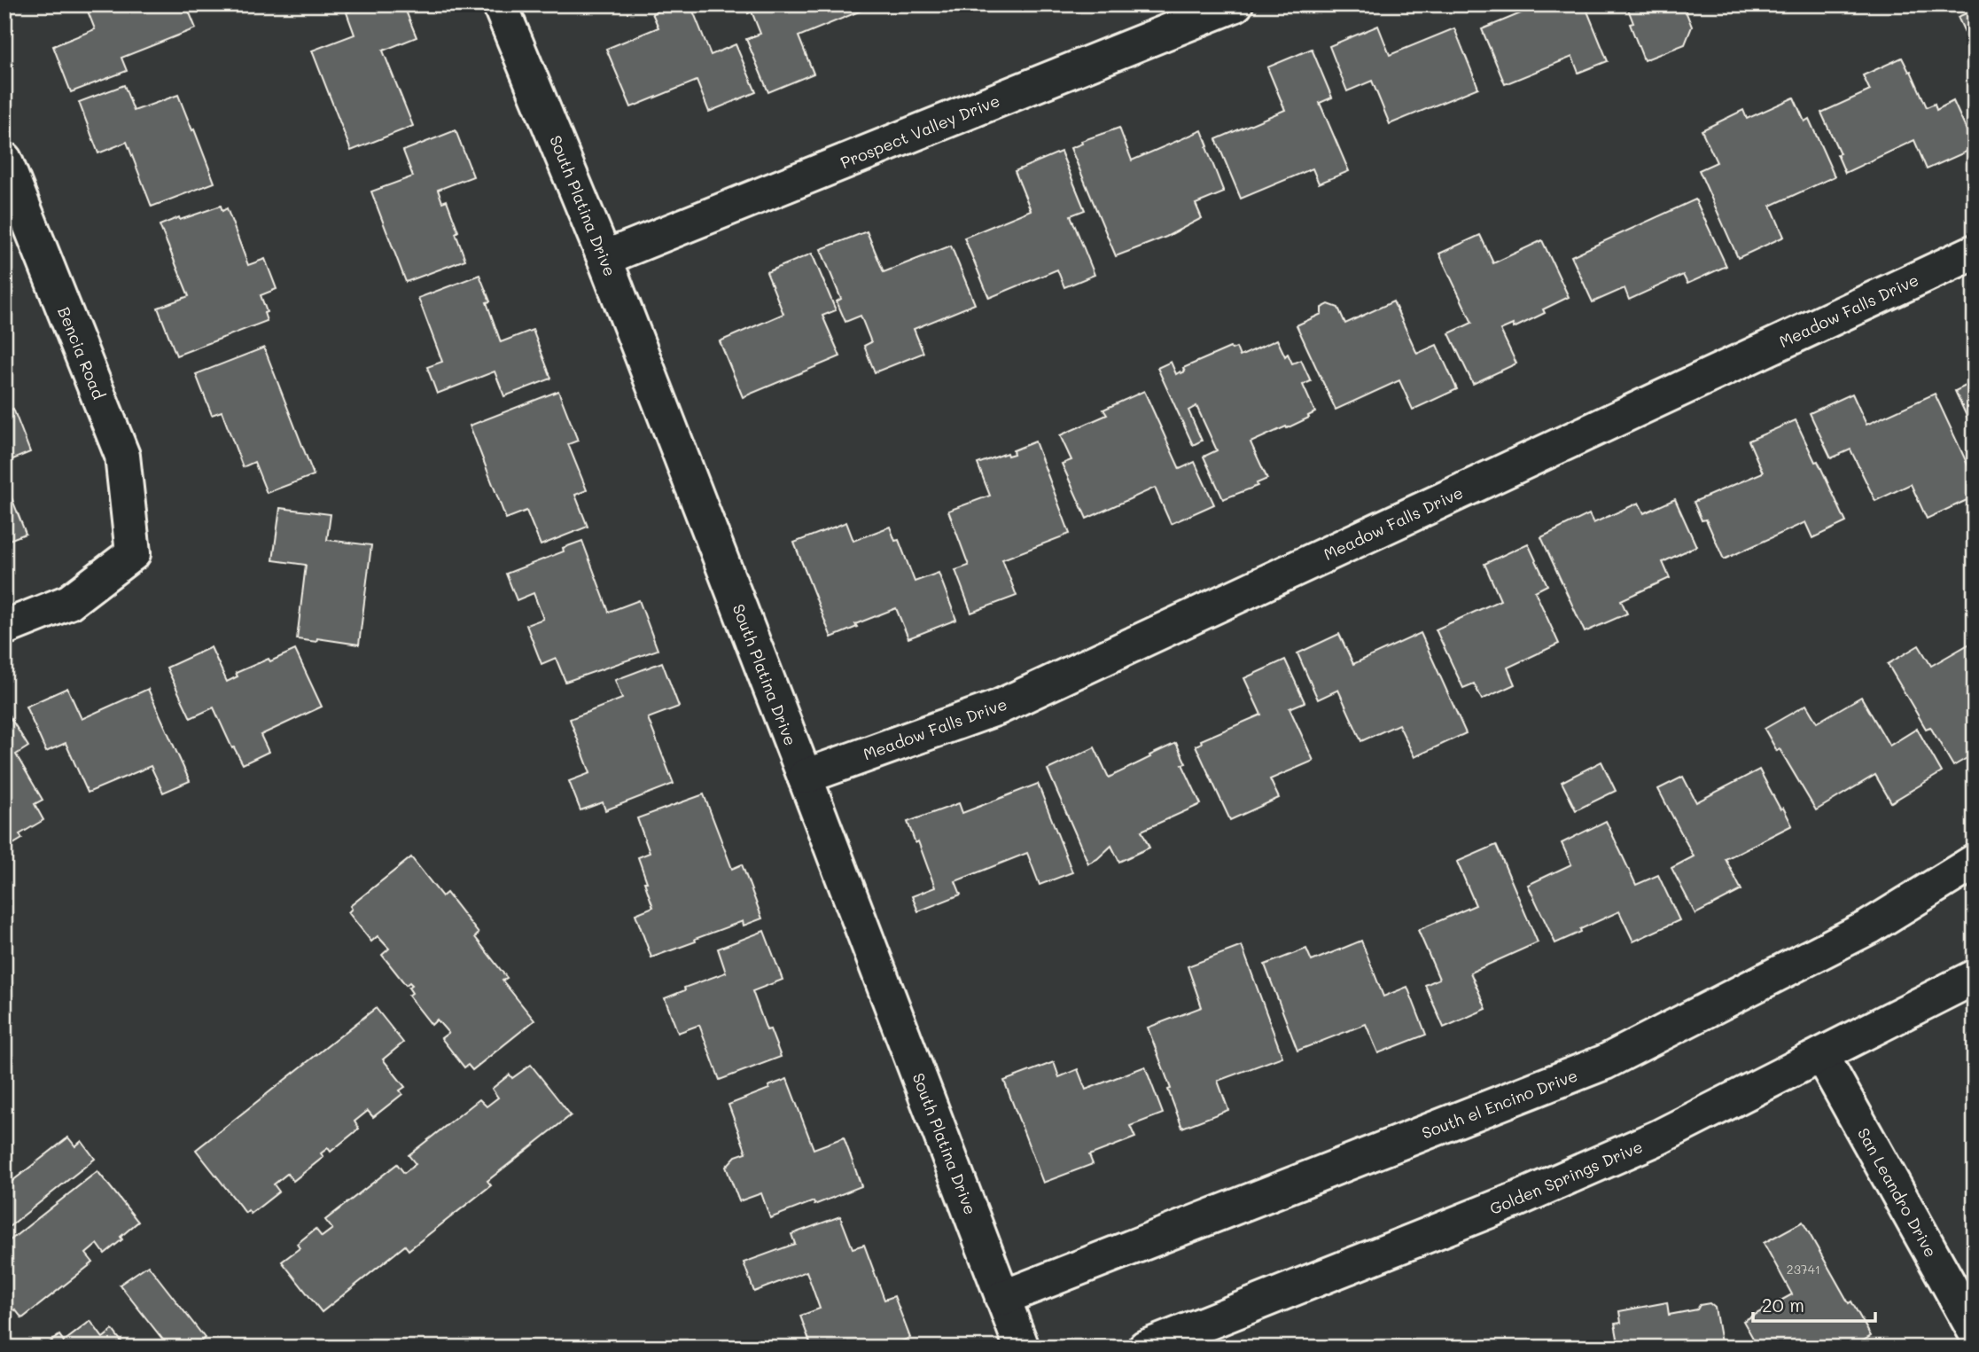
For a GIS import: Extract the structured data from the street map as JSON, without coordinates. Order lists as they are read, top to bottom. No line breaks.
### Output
{"streets":{"street":["Prospect Valley Drive","South Platina Drive","Meadow Falls Drive","Bencia Road","South el Encino Drive","Golden Springs Drive","San Leandro Drive"]},"crossings":[["Prospect Valley Drive","South Platina Drive"],["South Platina Drive","Meadow Falls Drive"],["South Platina Drive","South el Encino Drive"],["Golden Springs Drive","San Leandro Drive"]],"house_numbers":["23741"],"scale_bar":"20 m"}
